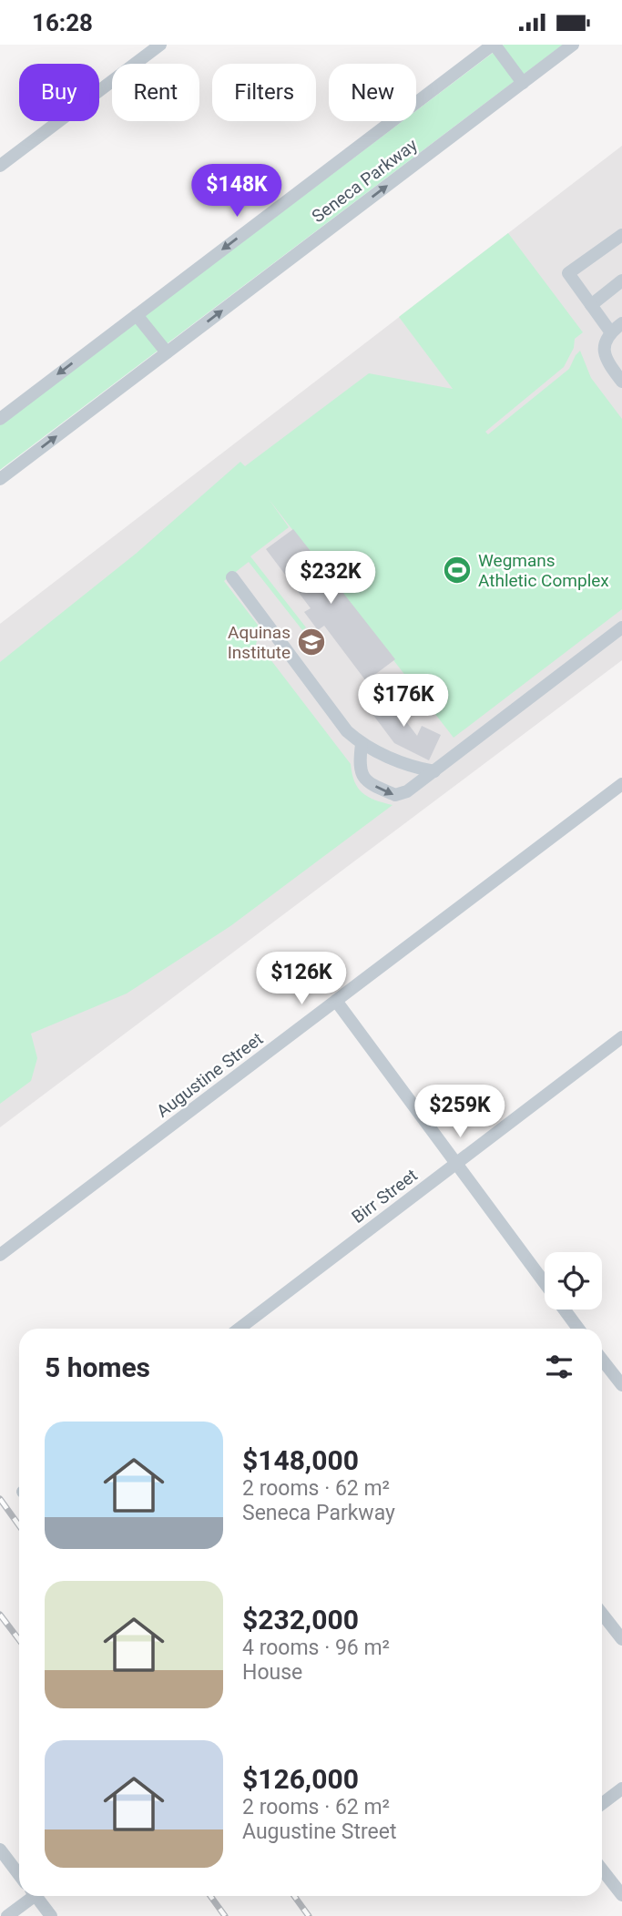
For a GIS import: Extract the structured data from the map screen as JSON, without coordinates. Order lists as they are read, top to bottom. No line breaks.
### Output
{"streets":{"street":["Seneca Parkway","Augustine Street","Birr Street"]},"places":{"sports":["Wegmans Athletic Complex"],"school or university":["Aquinas Institute"]},"page":{"status":"16:28","chip":["Buy","Rent","Filters","New"],"price":["$148K","$232K","$176K","$126K","$259K"],"heading":"5 homes","list":[{"name":"$148,000","note":"2 rooms · 62 m² · Seneca Parkway"},{"name":"$232,000","note":"4 rooms · 96 m² · House"},{"name":"$126,000","note":"2 rooms · 62 m² · Augustine Street"}]}}
